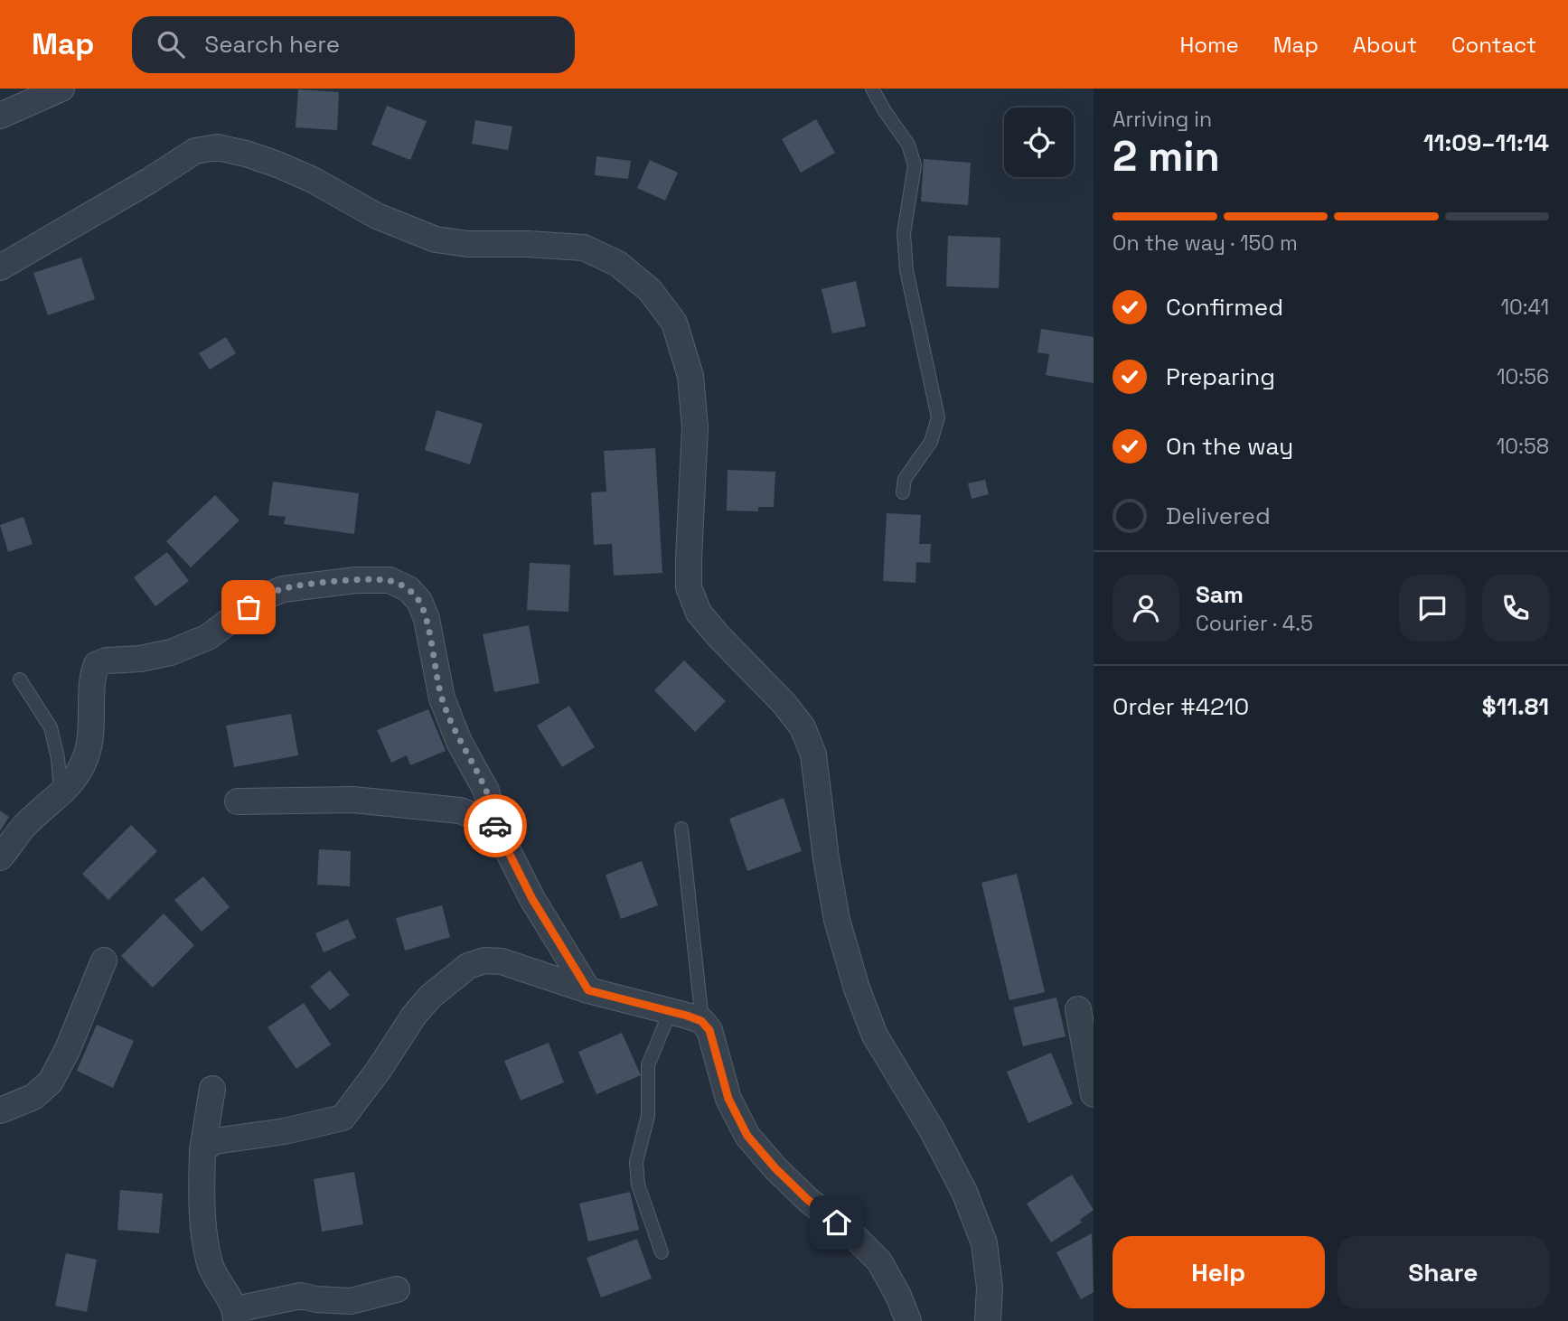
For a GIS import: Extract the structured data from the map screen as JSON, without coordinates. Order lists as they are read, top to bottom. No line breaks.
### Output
{"page":{"header":"Map","search":"Search here","nav":["Home","Map","About","Contact"],"heading":["2 min","Arriving in","11:09–11:14"],"panel":["Sam","Courier · 4.5","Order #4210","$11.81"],"bar":"On the way · 150 m","list":[["Confirmed","10:41"],["Preparing","10:56"],["On the way","10:58"],"Delivered"],"buttons":["Help","Share"]}}
